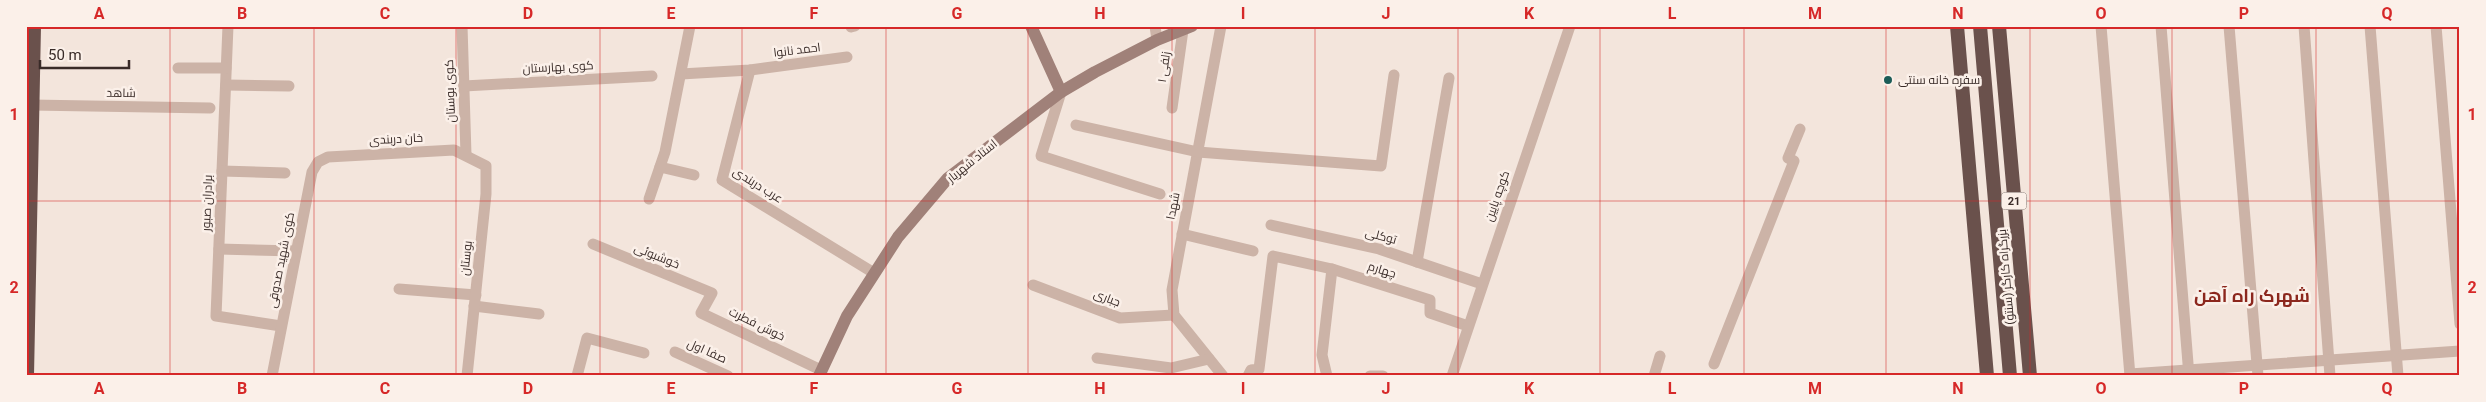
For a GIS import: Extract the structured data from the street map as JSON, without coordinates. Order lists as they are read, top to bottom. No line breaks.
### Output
{"streets":{"highway":["21","بزرگراه کارگر (سنتو)"],"main road":["استاد شهریار"],"street":["احمد نانوا","کوی بهارستان","زلفی ۱","کوی بوستان","شاهد","خان دربندی","عرب دربندی","کوچه پایین","برادران صبور","شهدا","توکلی","خوشبوئی","بوستان","کوی شهید صدوقی","چهارم","جباری","خوش فطرت","صفا اول"]},"crossings":[["احمد نانوا","عرب دربندی"],["کوی بهارستان","کوی بوستان"],["زلفی ۱","استاد شهریار"],["کوی بوستان","خان دربندی"],["کوی بوستان","بوستان"],["خان دربندی","بوستان"],["خان دربندی","کوی شهید صدوقی"],["استاد شهریار","عرب دربندی"],["استاد شهریار","خوش فطرت"],["کوچه پایین","توکلی"],["کوچه پایین","چهارم"],["برادران صبور","کوی شهید صدوقی"],["شهدا","جباری"],["خوشبوئی","خوش فطرت"]],"districts":["شهرک راه آهن"],"places":["سفره خانه سنتی"],"scale_bar":"50 m","grid":{"columns":["A","B","C","D","E","F","G","H","I","J","K","L","M","N","O","P","Q"],"rows":["1","2"]}}
